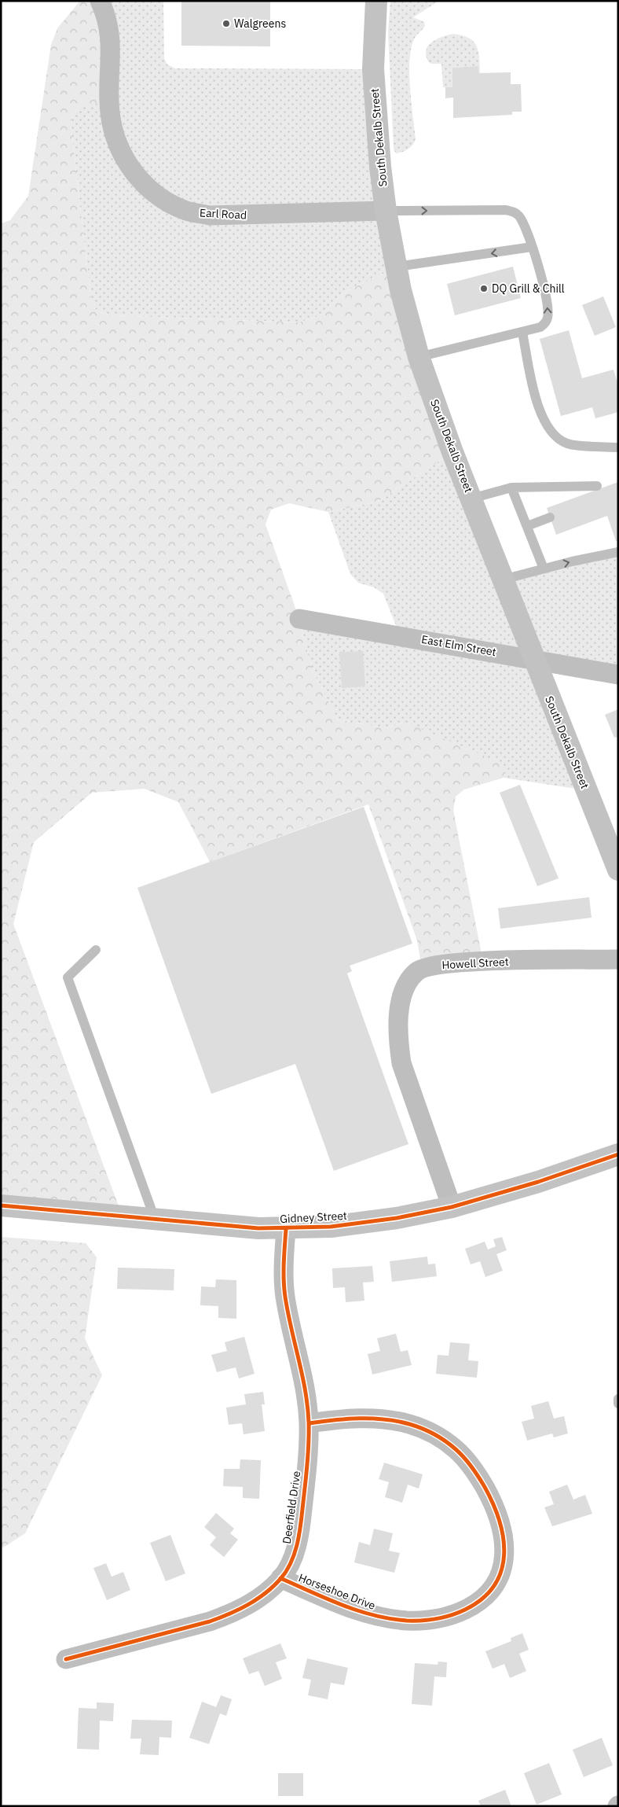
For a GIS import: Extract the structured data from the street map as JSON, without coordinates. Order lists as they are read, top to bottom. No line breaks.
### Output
{"streets":{"main road":["South Dekalb Street","Gidney Street"],"street":["Earl Road","East Elm Street","Howell Street","Deerfield Drive","Horseshoe Drive"]},"crossings":[["South Dekalb Street","Earl Road"],["South Dekalb Street","East Elm Street"],["Howell Street","Gidney Street"],["Gidney Street","Deerfield Drive"],["Deerfield Drive","Horseshoe Drive"]],"places":["Walgreens","DQ Grill & Chill"]}
